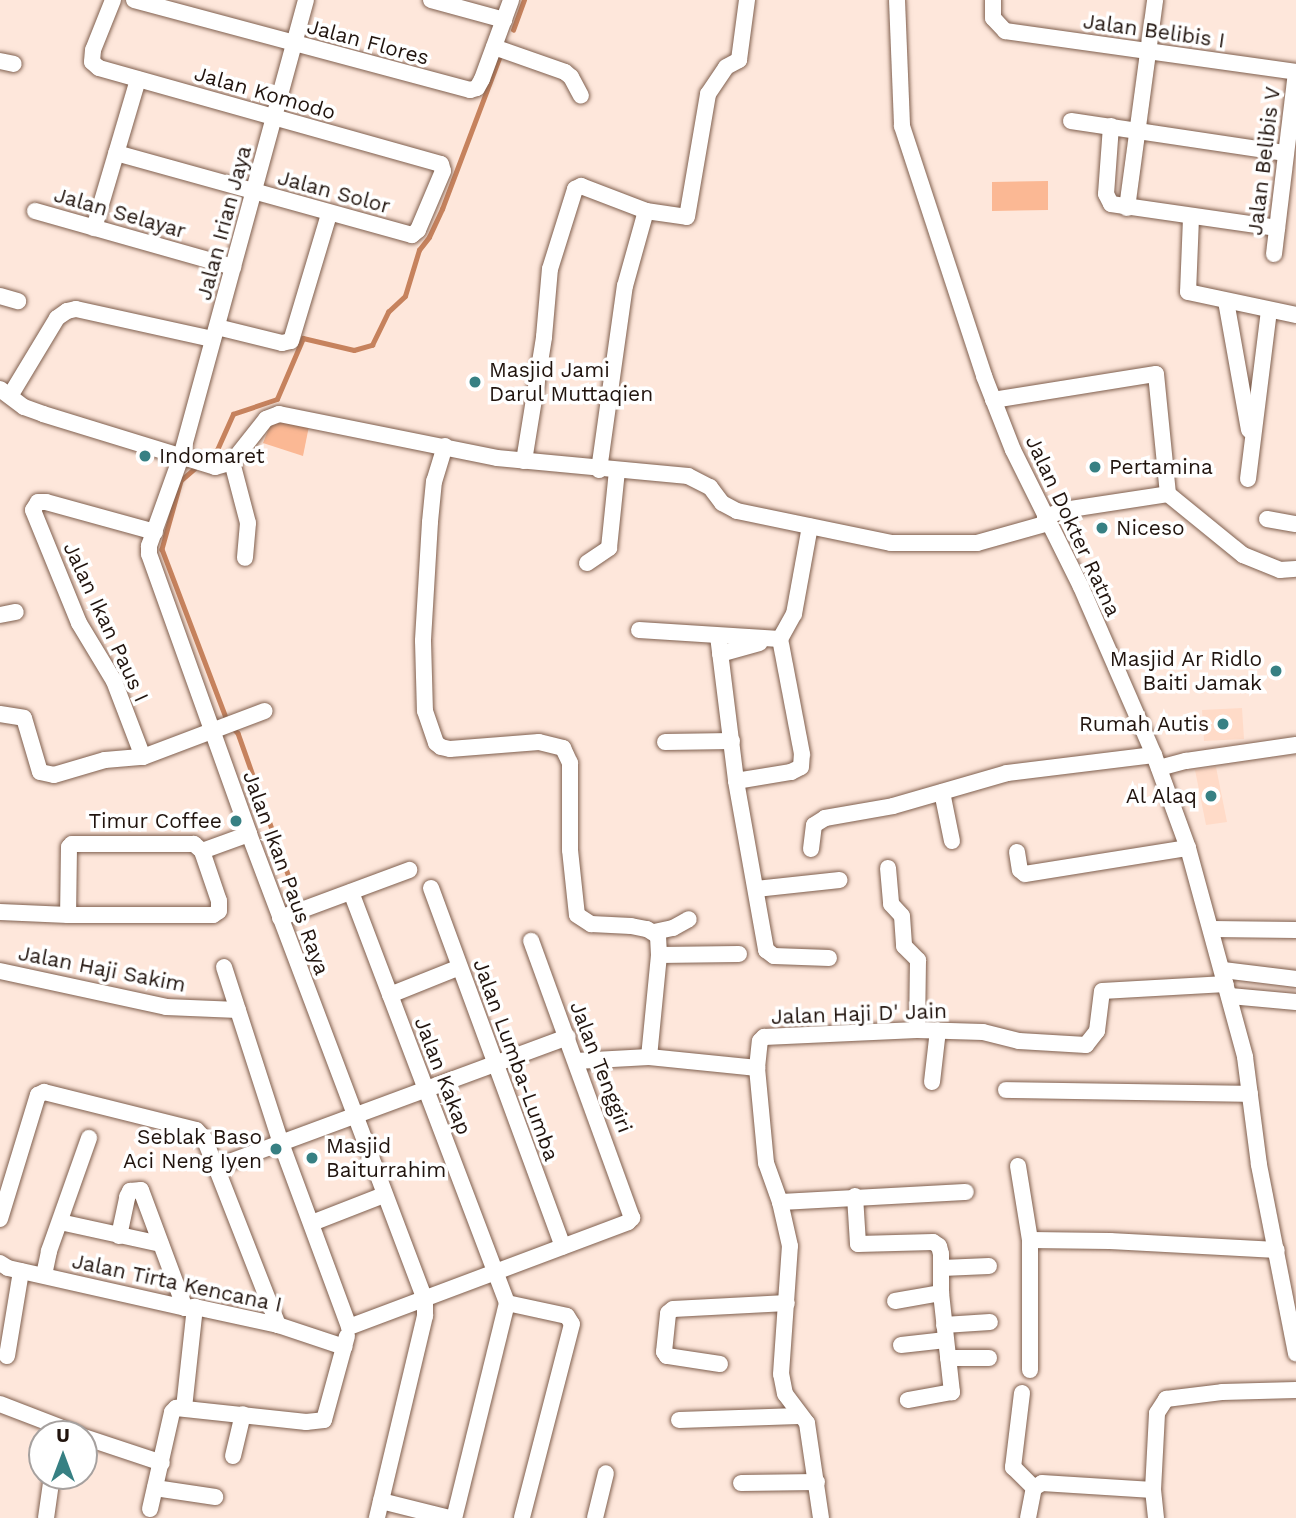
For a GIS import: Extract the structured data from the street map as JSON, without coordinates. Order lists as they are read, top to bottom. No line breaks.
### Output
{"streets":{"street":["Jalan Belibis I","Jalan Flores","Jalan Komodo","Jalan Belibis V","Jalan Solor","Jalan Selayar","Jalan Irian Jaya","Jalan Dokter Ratna","Jalan Ikan Paus I","Jalan Ikan Paus Raya","Jalan Haji Sakim","Jalan Haji D' Jain","Jalan Lumba-Lumba","Jalan Tenggiri","Jalan Kakap","Jalan Tirta Kencana I"]},"crossings":[["Jalan Belibis I","Jalan Belibis V"],["Jalan Flores","Jalan Irian Jaya"],["Jalan Komodo","Jalan Solor"],["Jalan Komodo","Jalan Irian Jaya"],["Jalan Solor","Jalan Irian Jaya"],["Jalan Selayar","Jalan Irian Jaya"],["Jalan Irian Jaya","Jalan Ikan Paus Raya"],["Jalan Dokter Ratna","Jalan Haji D' Jain"],["Jalan Ikan Paus I","Jalan Ikan Paus Raya"],["Jalan Lumba-Lumba","Jalan Tenggiri"]],"places":["Masjid Jami Darul Muttaqien","Indomaret","Pertamina","Niceso","Masjid Ar Ridlo Baiti Jamak","Rumah Autis","Al Alaq","Timur Coffee","Seblak Baso Aci Neng Iyen","Masjid Baiturrahim"],"north":"top"}
